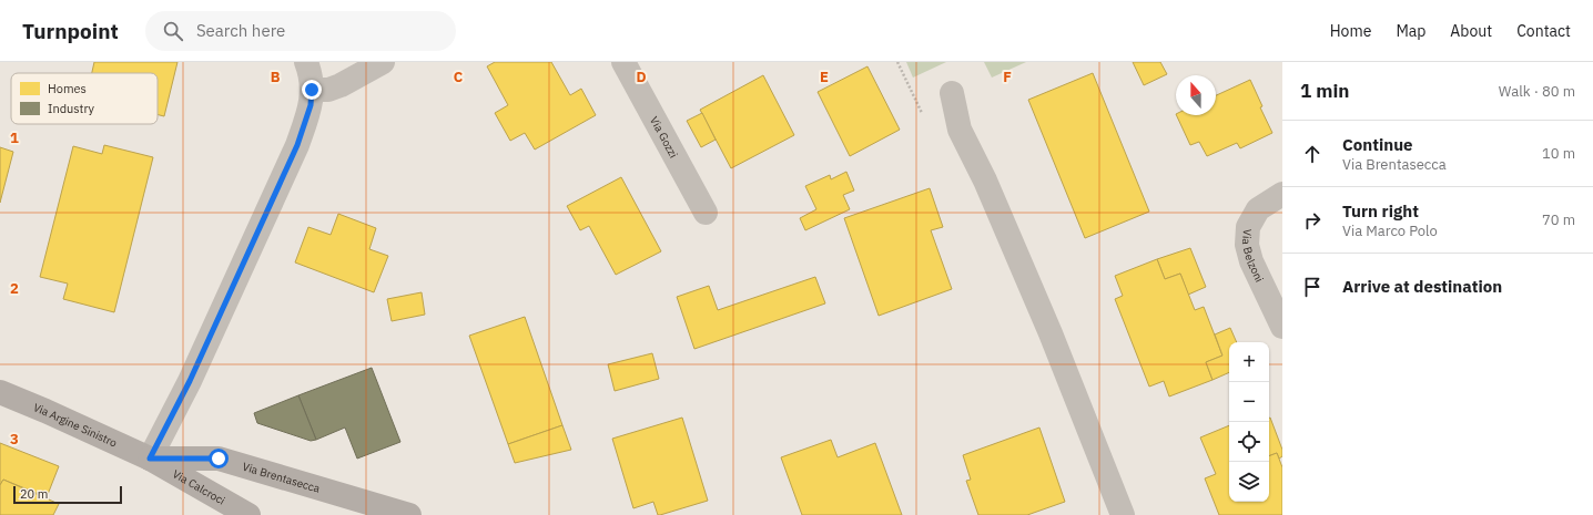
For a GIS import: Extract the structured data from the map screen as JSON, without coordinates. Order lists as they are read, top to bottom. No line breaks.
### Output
{"streets":{"main road":["Via Argine Sinistro","Via Brentasecca","Via Calcroci"],"street":["Via Gozzi","Via Belzoni"]},"crossings":[["Via Argine Sinistro","Via Brentasecca"],["Via Argine Sinistro","Via Calcroci"],["Via Brentasecca","Via Calcroci"]],"legend":["Homes","Industry"],"scale_bar":"20 m","north":"top","page":{"header":"Turnpoint","search":"Search here","nav":["Home","Map","About","Contact"],"heading":["1 min","Walk · 80 m"],"list":[["Continue","Via Brentasecca","10 m"],["Turn right","Via Marco Polo","70 m"],"Arrive at destination"],"map_buttons":["+","−"],"scale":"20 m"},"grid":{"columns":["B","C","D","E","F"],"rows":["1","2","3"]}}
